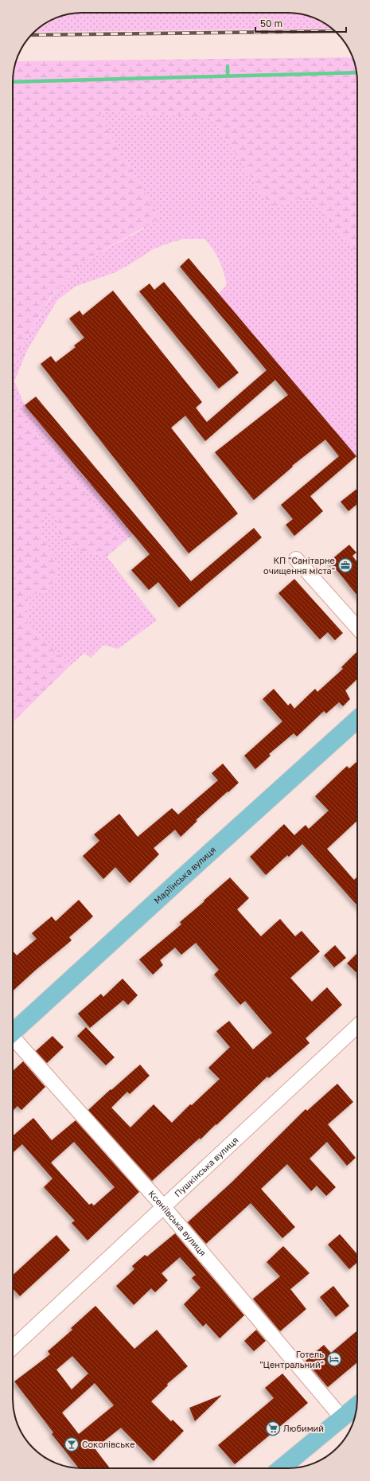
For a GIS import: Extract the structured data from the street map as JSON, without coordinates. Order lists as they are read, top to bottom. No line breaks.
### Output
{"streets":{"main road":["Маріїнська вулиця"],"street":["Пушкінська вулиця","Ксеніївська вулиця"]},"crossings":[["Пушкінська вулиця","Ксеніївська вулиця"]],"places":{"office":["КП \"Санітарне очищення міста\""],"hotel":["Готель \"Центральний\""],"supermarket":["Любимий"],"bar":["Соколівське"]},"scale_bar":"50 m"}
